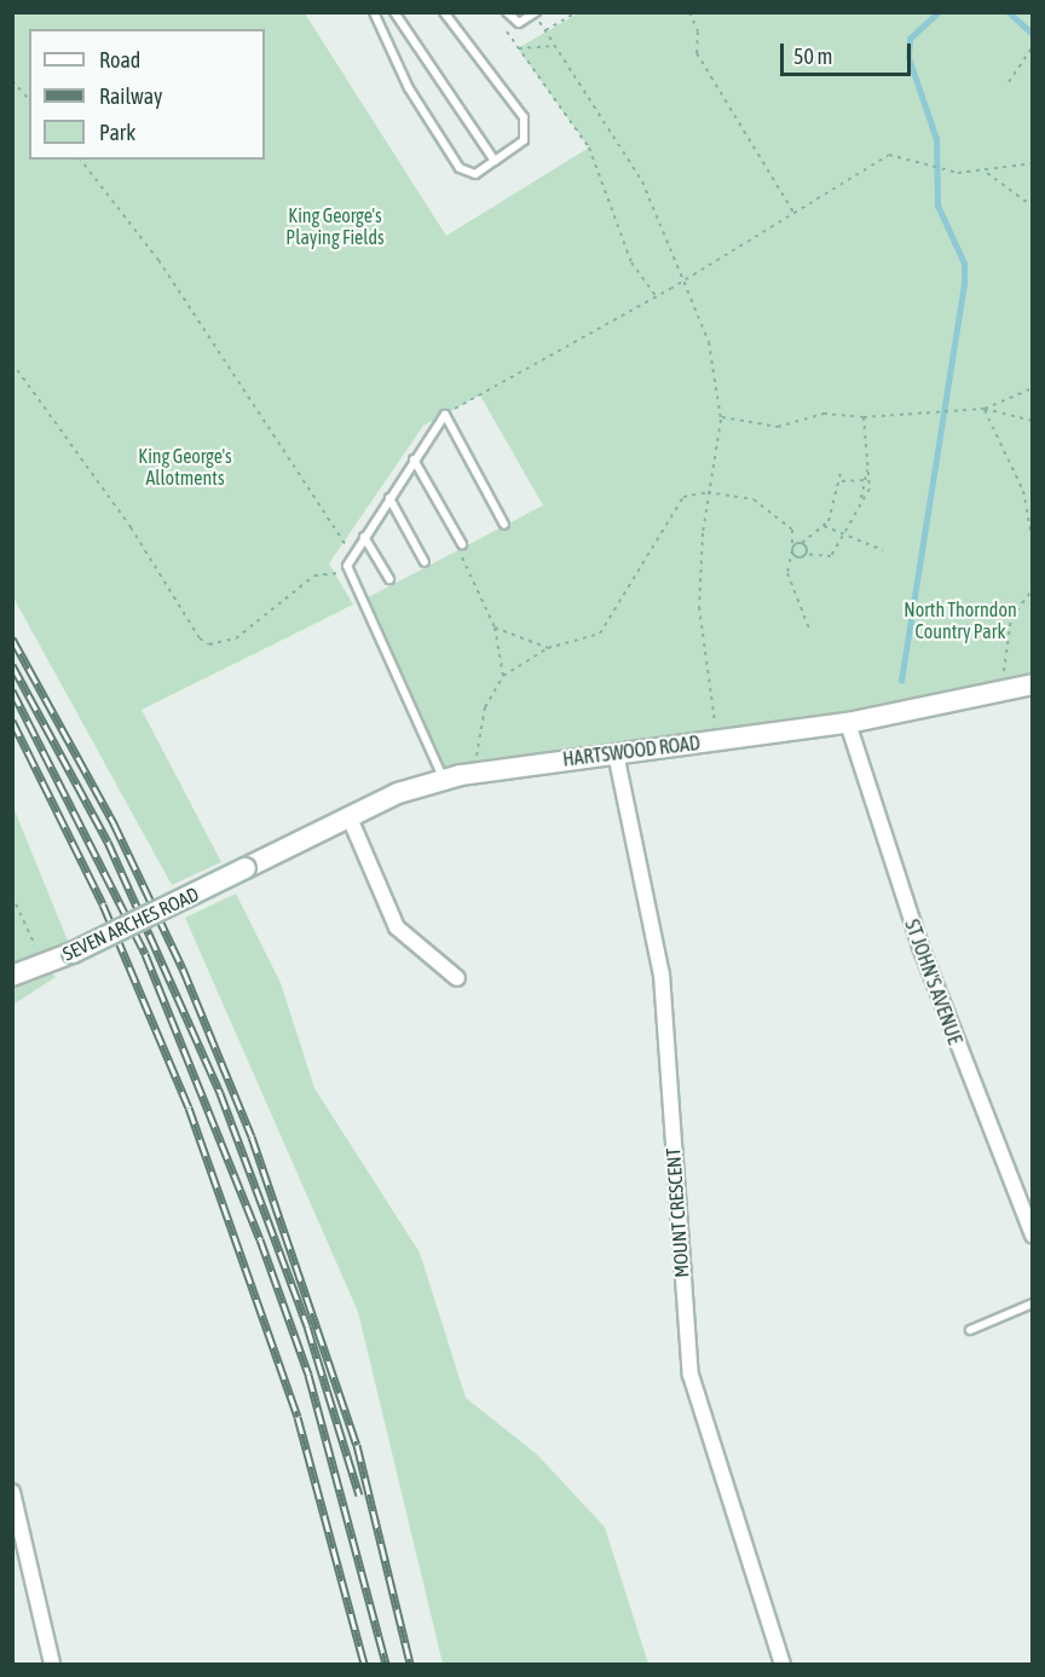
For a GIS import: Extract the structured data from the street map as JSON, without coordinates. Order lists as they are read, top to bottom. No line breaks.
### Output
{"streets":{"street":["HARTSWOOD ROAD","SEVEN ARCHES ROAD","ST JOHN'S AVENUE","MOUNT CRESCENT"]},"crossings":[["HARTSWOOD ROAD","SEVEN ARCHES ROAD"],["HARTSWOOD ROAD","ST JOHN'S AVENUE"],["HARTSWOOD ROAD","MOUNT CRESCENT"]],"parks":["King George's Playing Fields","King George's Allotments","North Thorndon Country Park"],"legend":["Road","Railway","Park"],"scale_bar":"50 m"}
